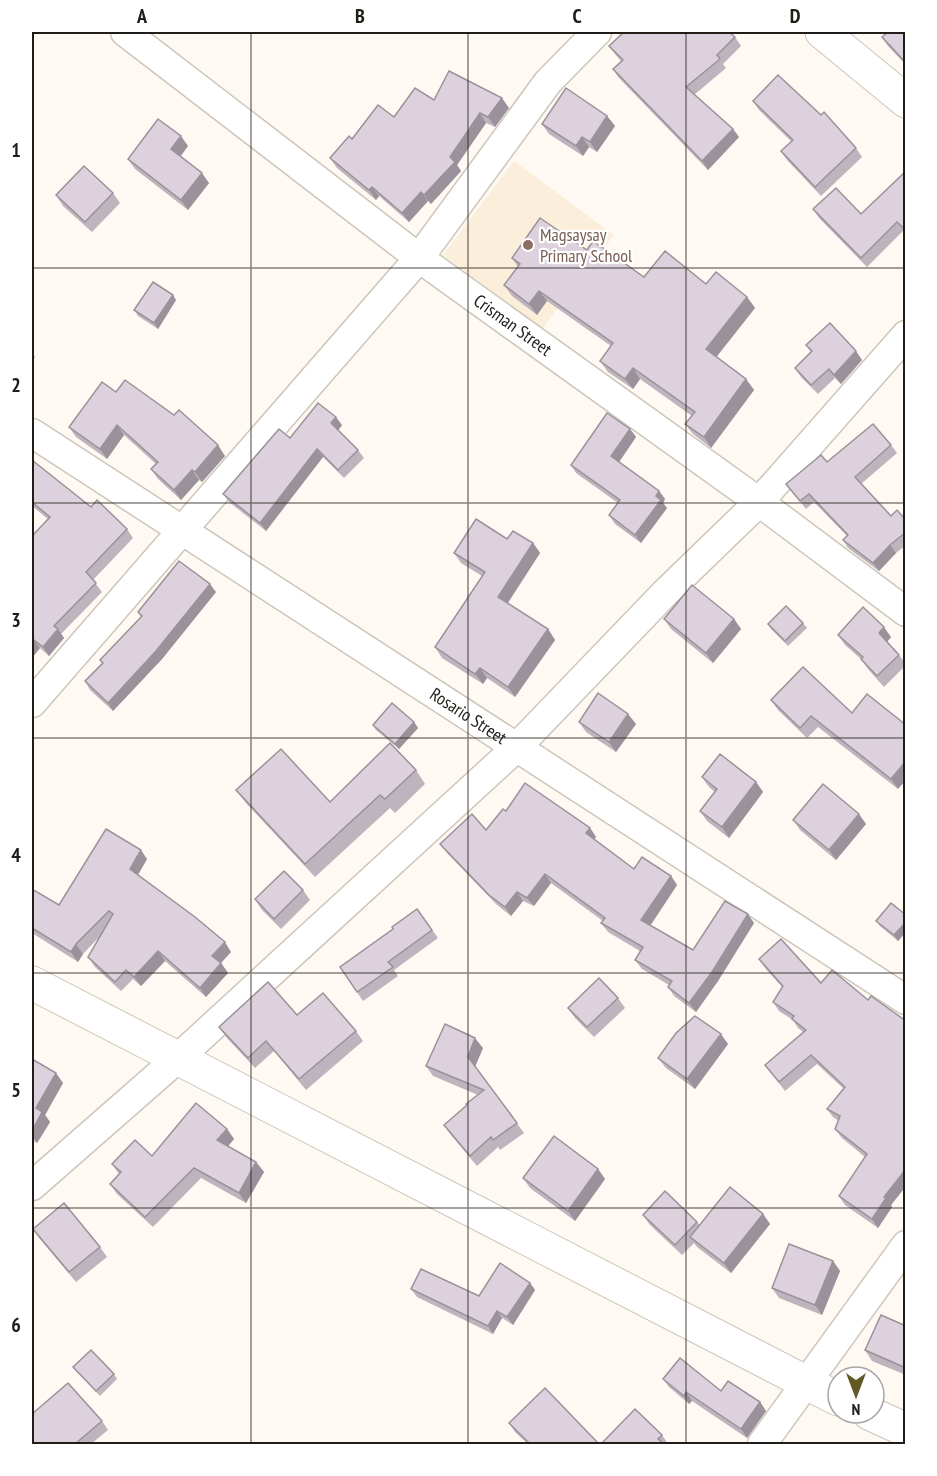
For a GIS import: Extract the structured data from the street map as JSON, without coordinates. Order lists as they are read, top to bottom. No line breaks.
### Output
{"streets":{"street":["Crisman Street","Rosario Street"]},"places":["Magsaysay Primary School"],"north":"bottom","grid":{"columns":["A","B","C","D"],"rows":["1","2","3","4","5","6"]}}
